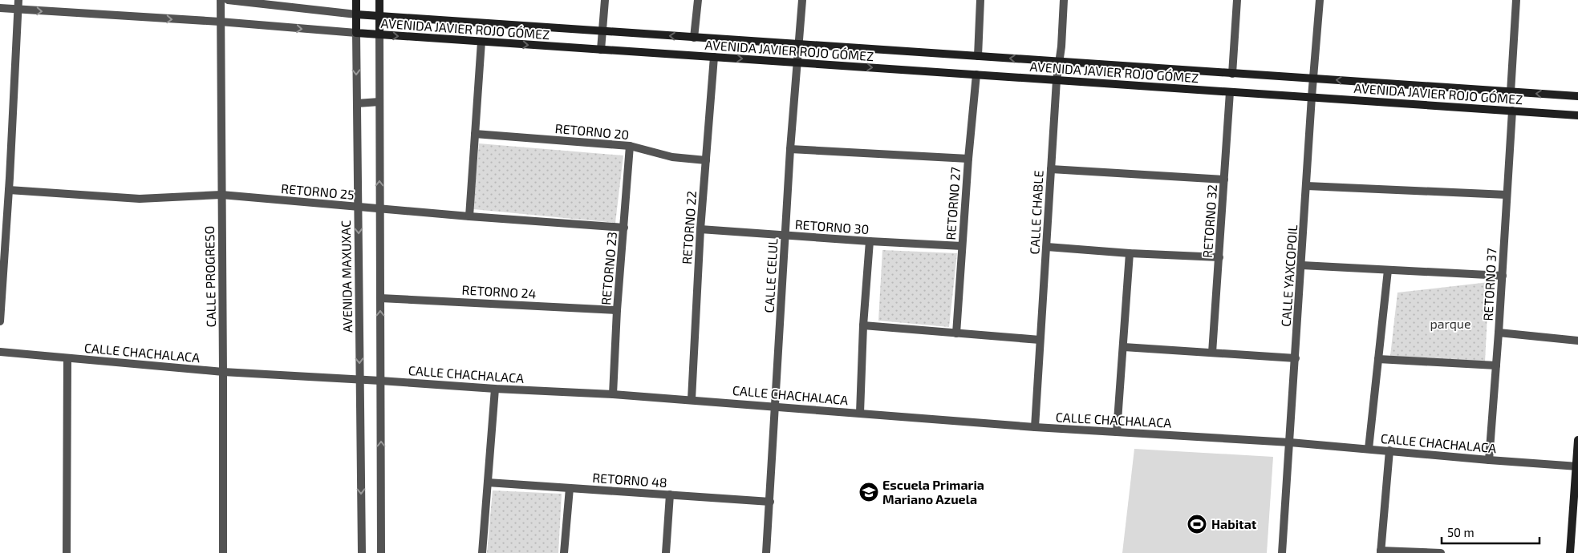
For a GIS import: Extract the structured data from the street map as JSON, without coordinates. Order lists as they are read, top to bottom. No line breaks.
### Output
{"streets":{"main road":["AVENIDA JAVIER ROJO GÓMEZ","AVENIDA MAXUXAC"],"street":["RETORNO 20","RETORNO 25","RETORNO 27","CALLE CHABLE","RETORNO 32","RETORNO 30","RETORNO 22","RETORNO 23","CALLE CELUL","CALLE YAXCOPOIL","CALLE PROGRESO","RETORNO 37","RETORNO 24","CALLE CHACHALACA","RETORNO 48"]},"crossings":[["AVENIDA JAVIER ROJO GÓMEZ","RETORNO 27"],["AVENIDA JAVIER ROJO GÓMEZ","CALLE CHABLE"],["AVENIDA JAVIER ROJO GÓMEZ","RETORNO 32"],["AVENIDA JAVIER ROJO GÓMEZ","RETORNO 22"],["AVENIDA JAVIER ROJO GÓMEZ","CALLE CELUL"],["AVENIDA JAVIER ROJO GÓMEZ","CALLE YAXCOPOIL"],["AVENIDA JAVIER ROJO GÓMEZ","CALLE PROGRESO"],["AVENIDA JAVIER ROJO GÓMEZ","AVENIDA MAXUXAC"],["AVENIDA JAVIER ROJO GÓMEZ","RETORNO 37"],["RETORNO 20","RETORNO 22"],["RETORNO 20","RETORNO 23"],["RETORNO 25","RETORNO 23"],["RETORNO 25","CALLE PROGRESO"],["RETORNO 25","AVENIDA MAXUXAC"],["RETORNO 27","RETORNO 30"],["CALLE CHABLE","CALLE CHACHALACA"],["RETORNO 30","RETORNO 22"],["RETORNO 30","CALLE CELUL"],["RETORNO 22","CALLE CHACHALACA"],["RETORNO 23","RETORNO 24"],["RETORNO 23","CALLE CHACHALACA"],["CALLE CELUL","CALLE CHACHALACA"],["CALLE CELUL","RETORNO 48"],["CALLE YAXCOPOIL","CALLE CHACHALACA"],["CALLE PROGRESO","CALLE CHACHALACA"],["AVENIDA MAXUXAC","CALLE CHACHALACA"],["RETORNO 37","CALLE CHACHALACA"]],"one_way":["AVENIDA MAXUXAC"],"parks":["parque"],"places":{"school or university":["Escuela Primaria Mariano Azuela"],"sports":["Habitat"]},"scale_bar":"50 m"}
